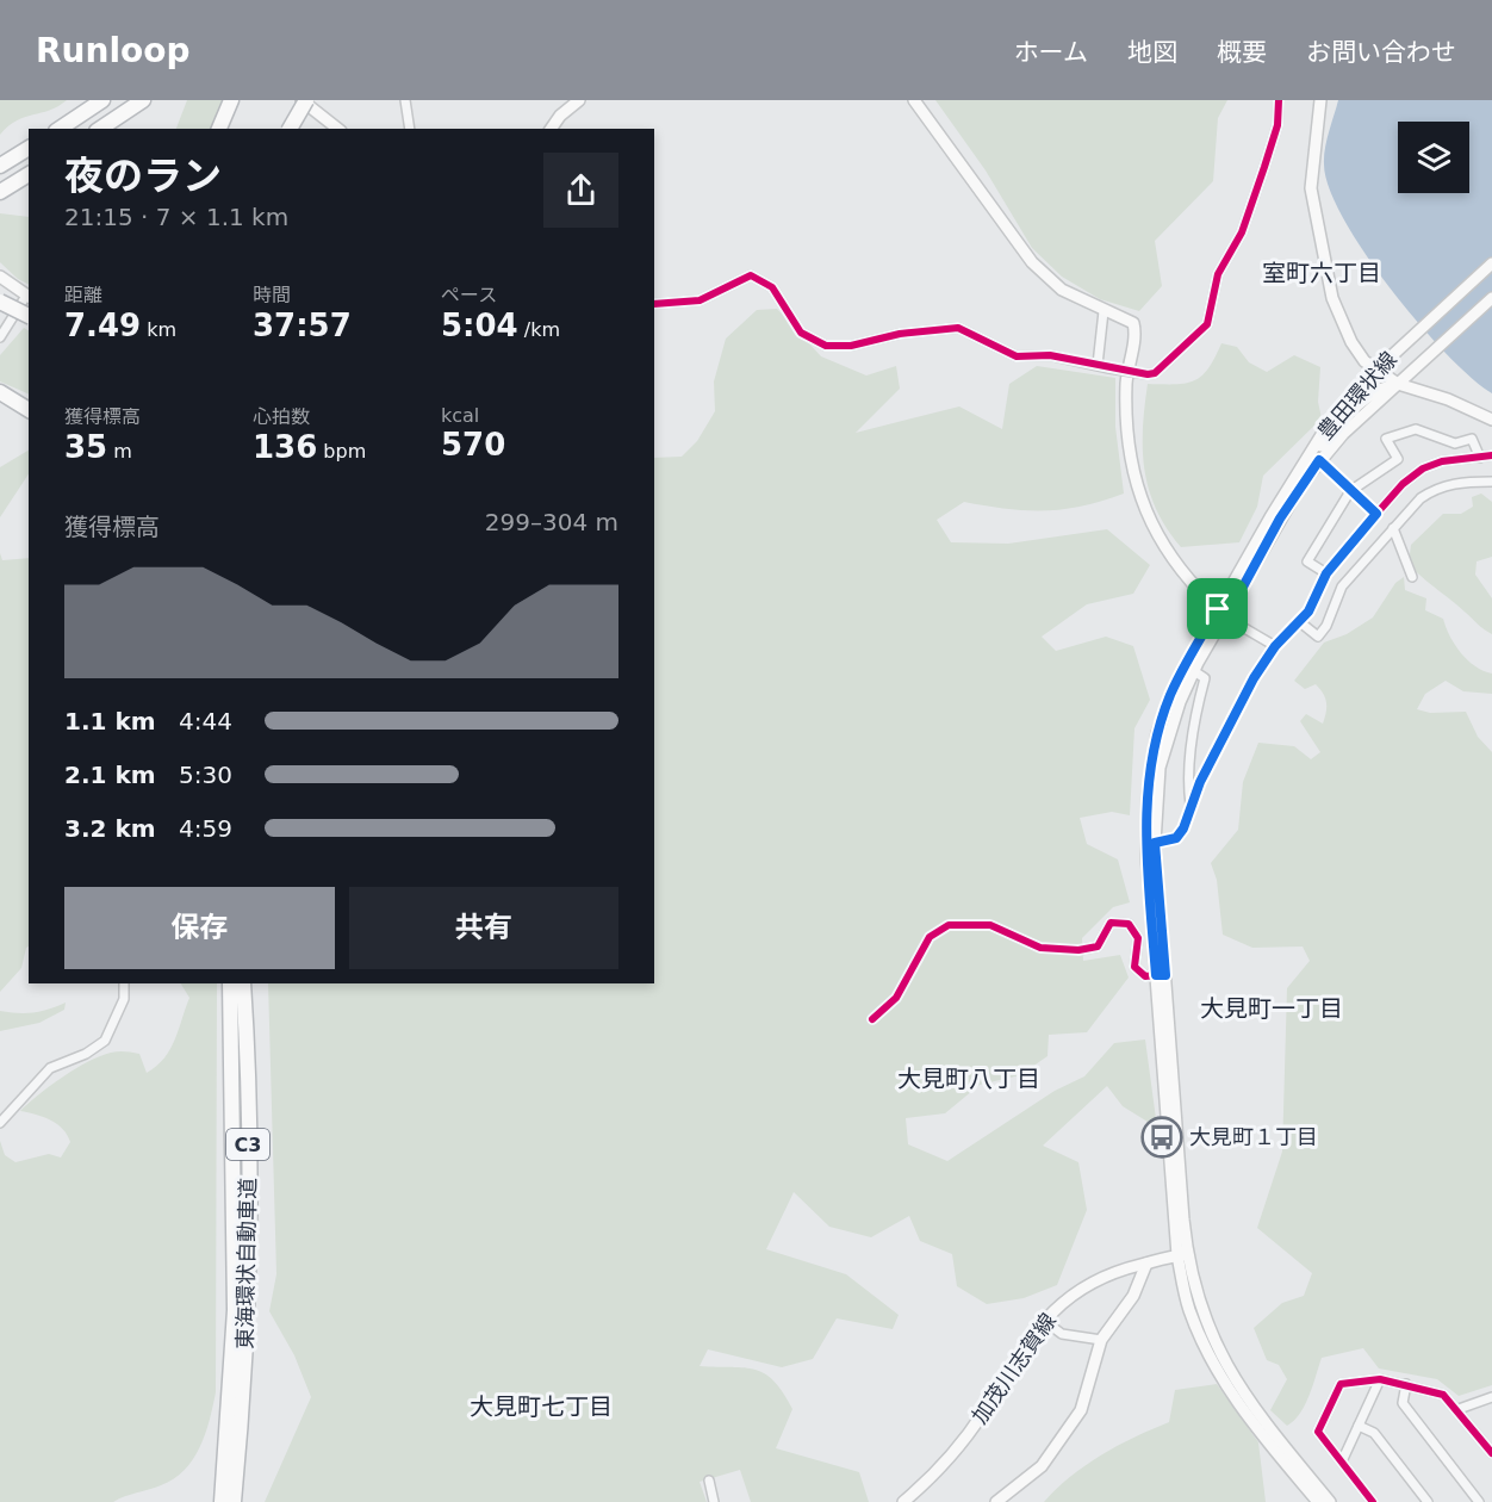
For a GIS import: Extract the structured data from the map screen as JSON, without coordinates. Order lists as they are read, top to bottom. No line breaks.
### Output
{"streets":{"highway":["C3","東海環状自動車道"],"main road":["豊田環状線","加茂川志賀線"]},"crossings":[["豊田環状線","加茂川志賀線"]],"districts":["室町六丁目","大見町一丁目","大見町八丁目","大見町七丁目"],"places":{"bus stop":["大見町１丁目"]},"page":{"header":"Runloop","nav":["ホーム","地図","概要","お問い合わせ"],"heading":["夜のラン","21:15 · 7 × 1.1 km"],"stats":[["距離","7.49 km"],["時間","37:57"],["ペース","5:04 /km"],["獲得標高","35 m"],["心拍数","136 bpm"],["kcal","570"]],"chart":["獲得標高","299–304 m"],"list":[{"name":"1.1 km","note":"4:44"},{"name":"2.1 km","note":"5:30"},{"name":"3.2 km","note":"4:59"}],"buttons":["保存","共有"]}}
